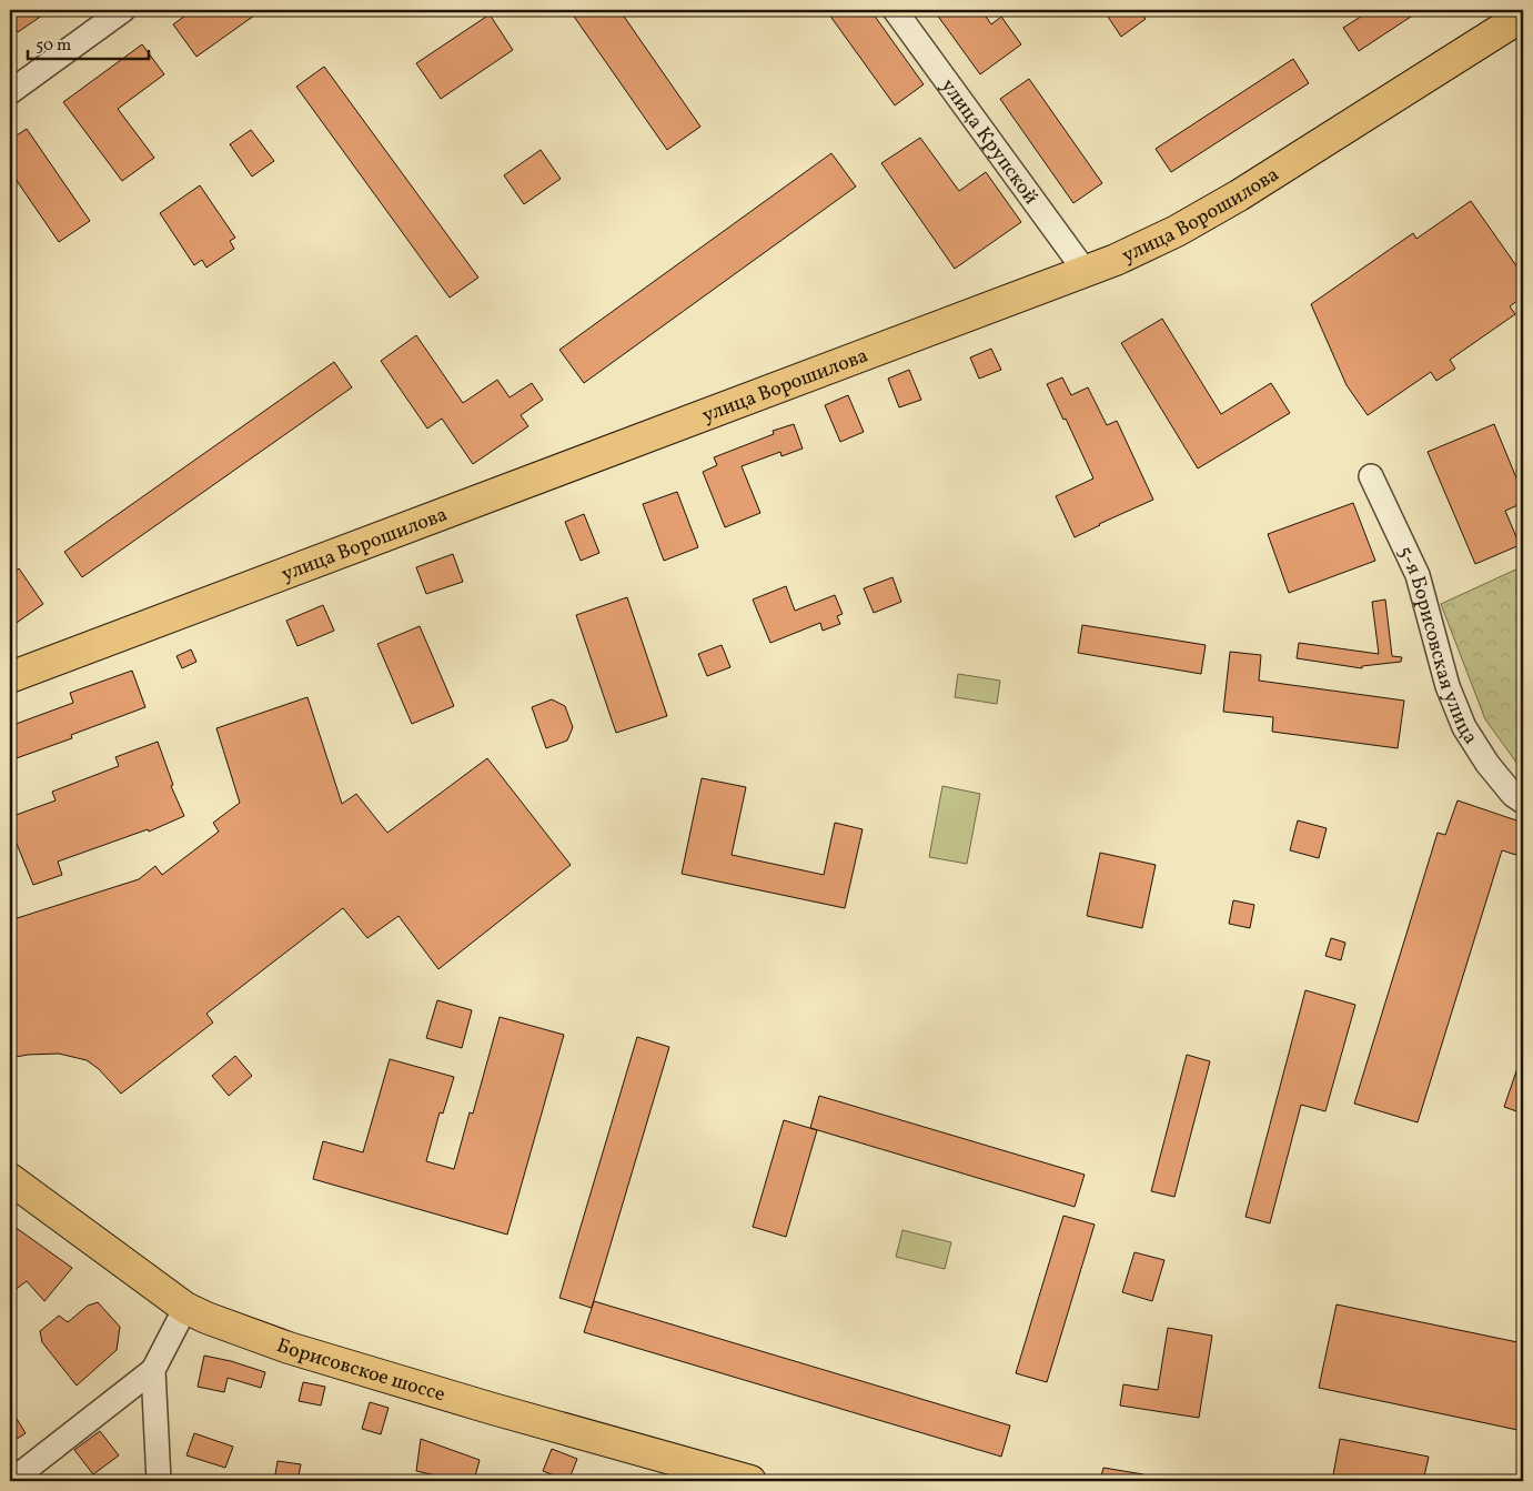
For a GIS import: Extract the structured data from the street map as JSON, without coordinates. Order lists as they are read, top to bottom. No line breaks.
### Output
{"streets":{"main road":["улица Ворошилова","Борисовское шоссе"],"street":["улица Крупской","5-я Борисовская улица"]},"crossings":[["улица Крупской","улица Ворошилова"]],"scale_bar":"50 m"}
